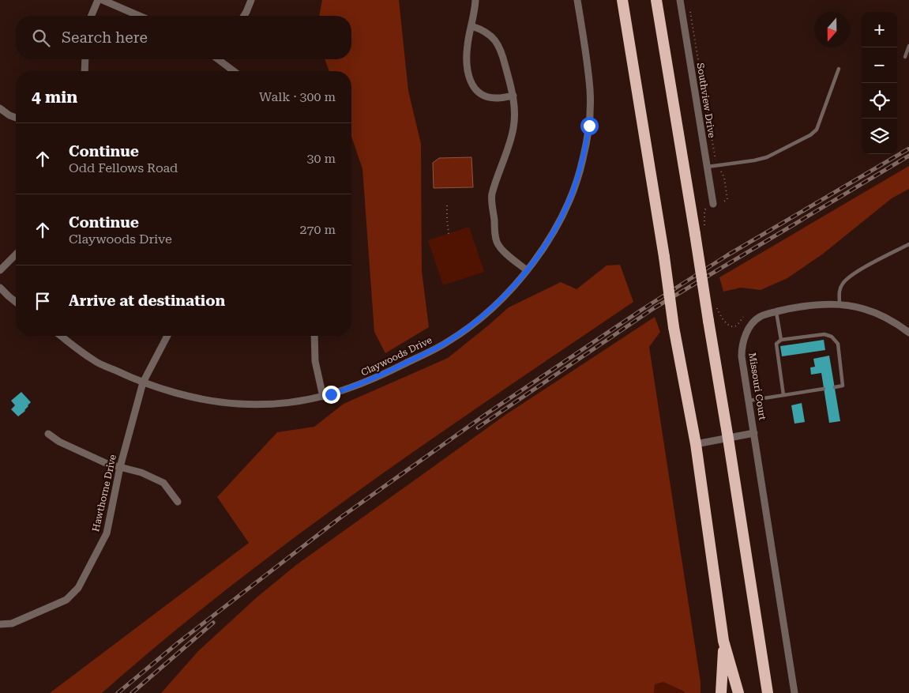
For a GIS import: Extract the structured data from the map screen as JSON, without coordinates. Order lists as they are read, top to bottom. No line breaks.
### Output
{"streets":{"street":["Southview Drive","Claywoods Drive","Missouri Court","Hawthorne Drive"]},"crossings":[["Claywoods Drive","Hawthorne Drive"]],"north":"bottom","page":{"map_buttons":["+","−"],"search":"Search here","heading":["4 min","Walk · 300 m"],"list":[["Continue","Odd Fellows Road","30 m"],["Continue","Claywoods Drive","270 m"],"Arrive at destination"]}}
